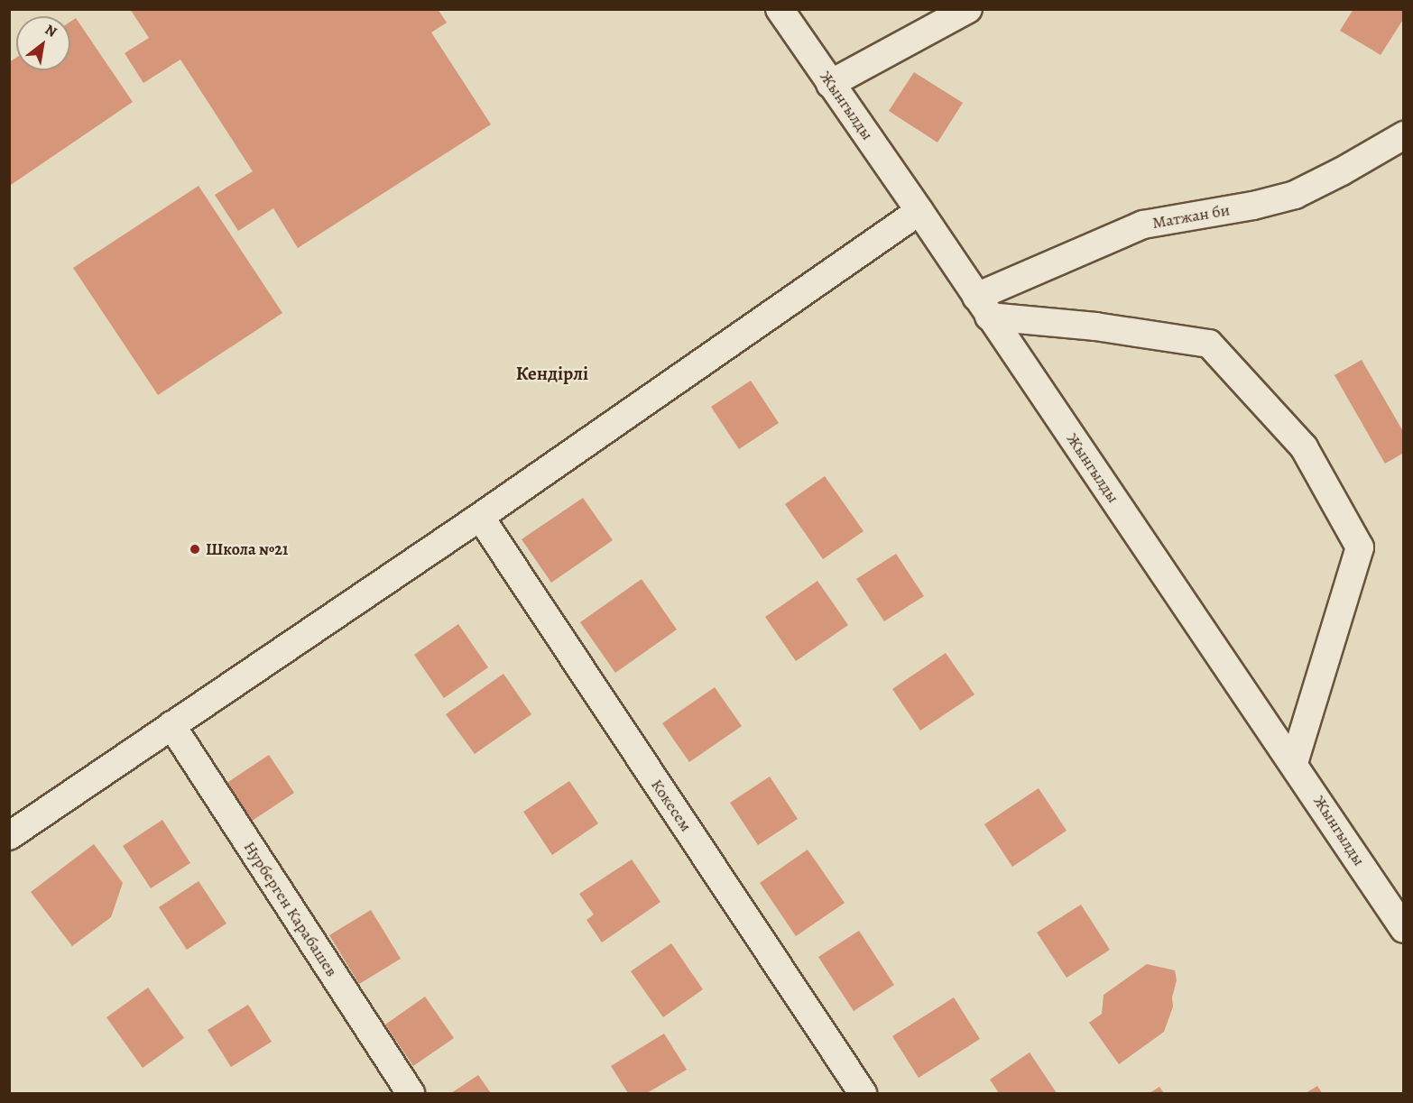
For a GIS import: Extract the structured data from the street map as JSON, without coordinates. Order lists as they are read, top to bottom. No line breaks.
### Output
{"streets":{"street":["Жынгылды","Матжан би","Кокесем","Нурберген Карабашев"]},"crossings":[["Жынгылды","Матжан би"]],"districts":["Кендірлі"],"places":["Школа №21"],"north":"top right"}
